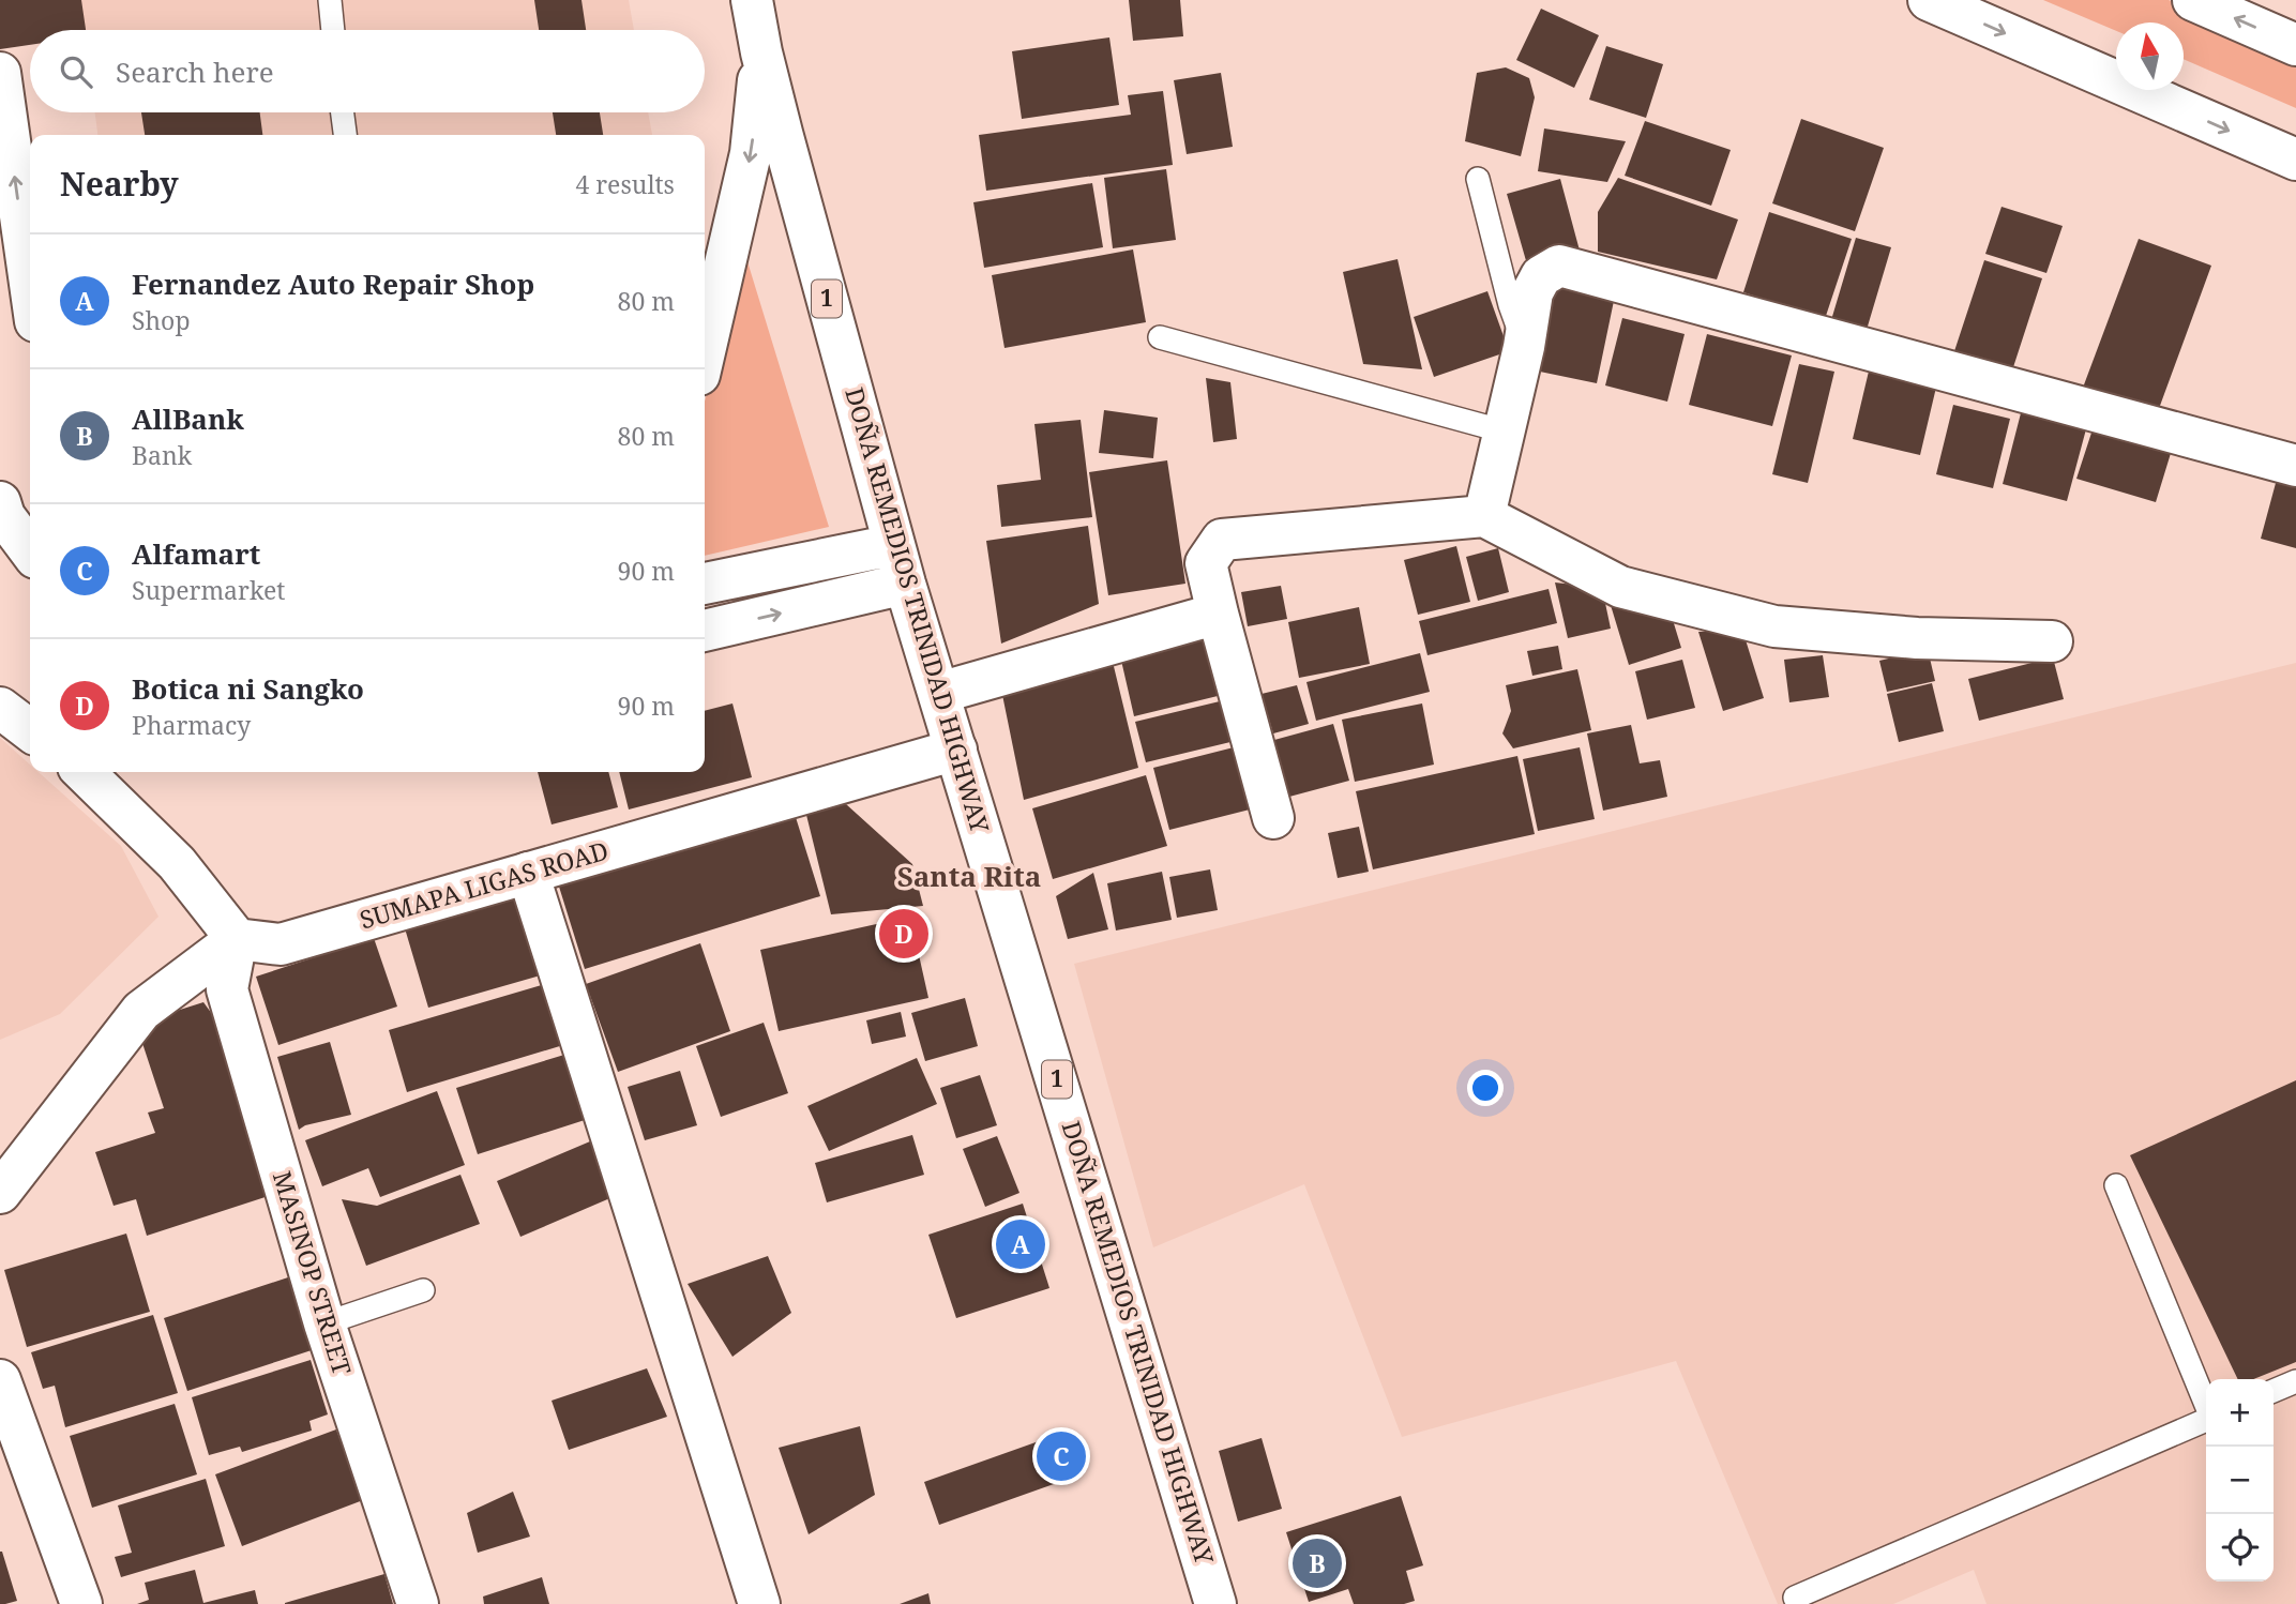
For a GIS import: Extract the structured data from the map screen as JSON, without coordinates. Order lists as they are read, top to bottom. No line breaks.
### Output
{"streets":{"main road":["1","DOÑA REMEDIOS TRINIDAD HIGHWAY","SUMAPA LIGAS ROAD","MASINOP STREET"]},"crossings":[["DOÑA REMEDIOS TRINIDAD HIGHWAY","SUMAPA LIGAS ROAD"],["SUMAPA LIGAS ROAD","MASINOP STREET"]],"districts":["Santa Rita"],"north":"top","page":{"search":"Search here","heading":["Nearby","4 results"],"list":[{"mark":"A","name":"Fernandez Auto Repair Shop","note":"Shop","value":"80 m"},{"mark":"B","name":"AllBank","note":"Bank","value":"80 m"},{"mark":"C","name":"Alfamart","note":"Supermarket","value":"90 m"},{"mark":"D","name":"Botica ni Sangko","note":"Pharmacy","value":"90 m"}],"pins":["D","A","C","B"],"map_buttons":["+","−"]}}
